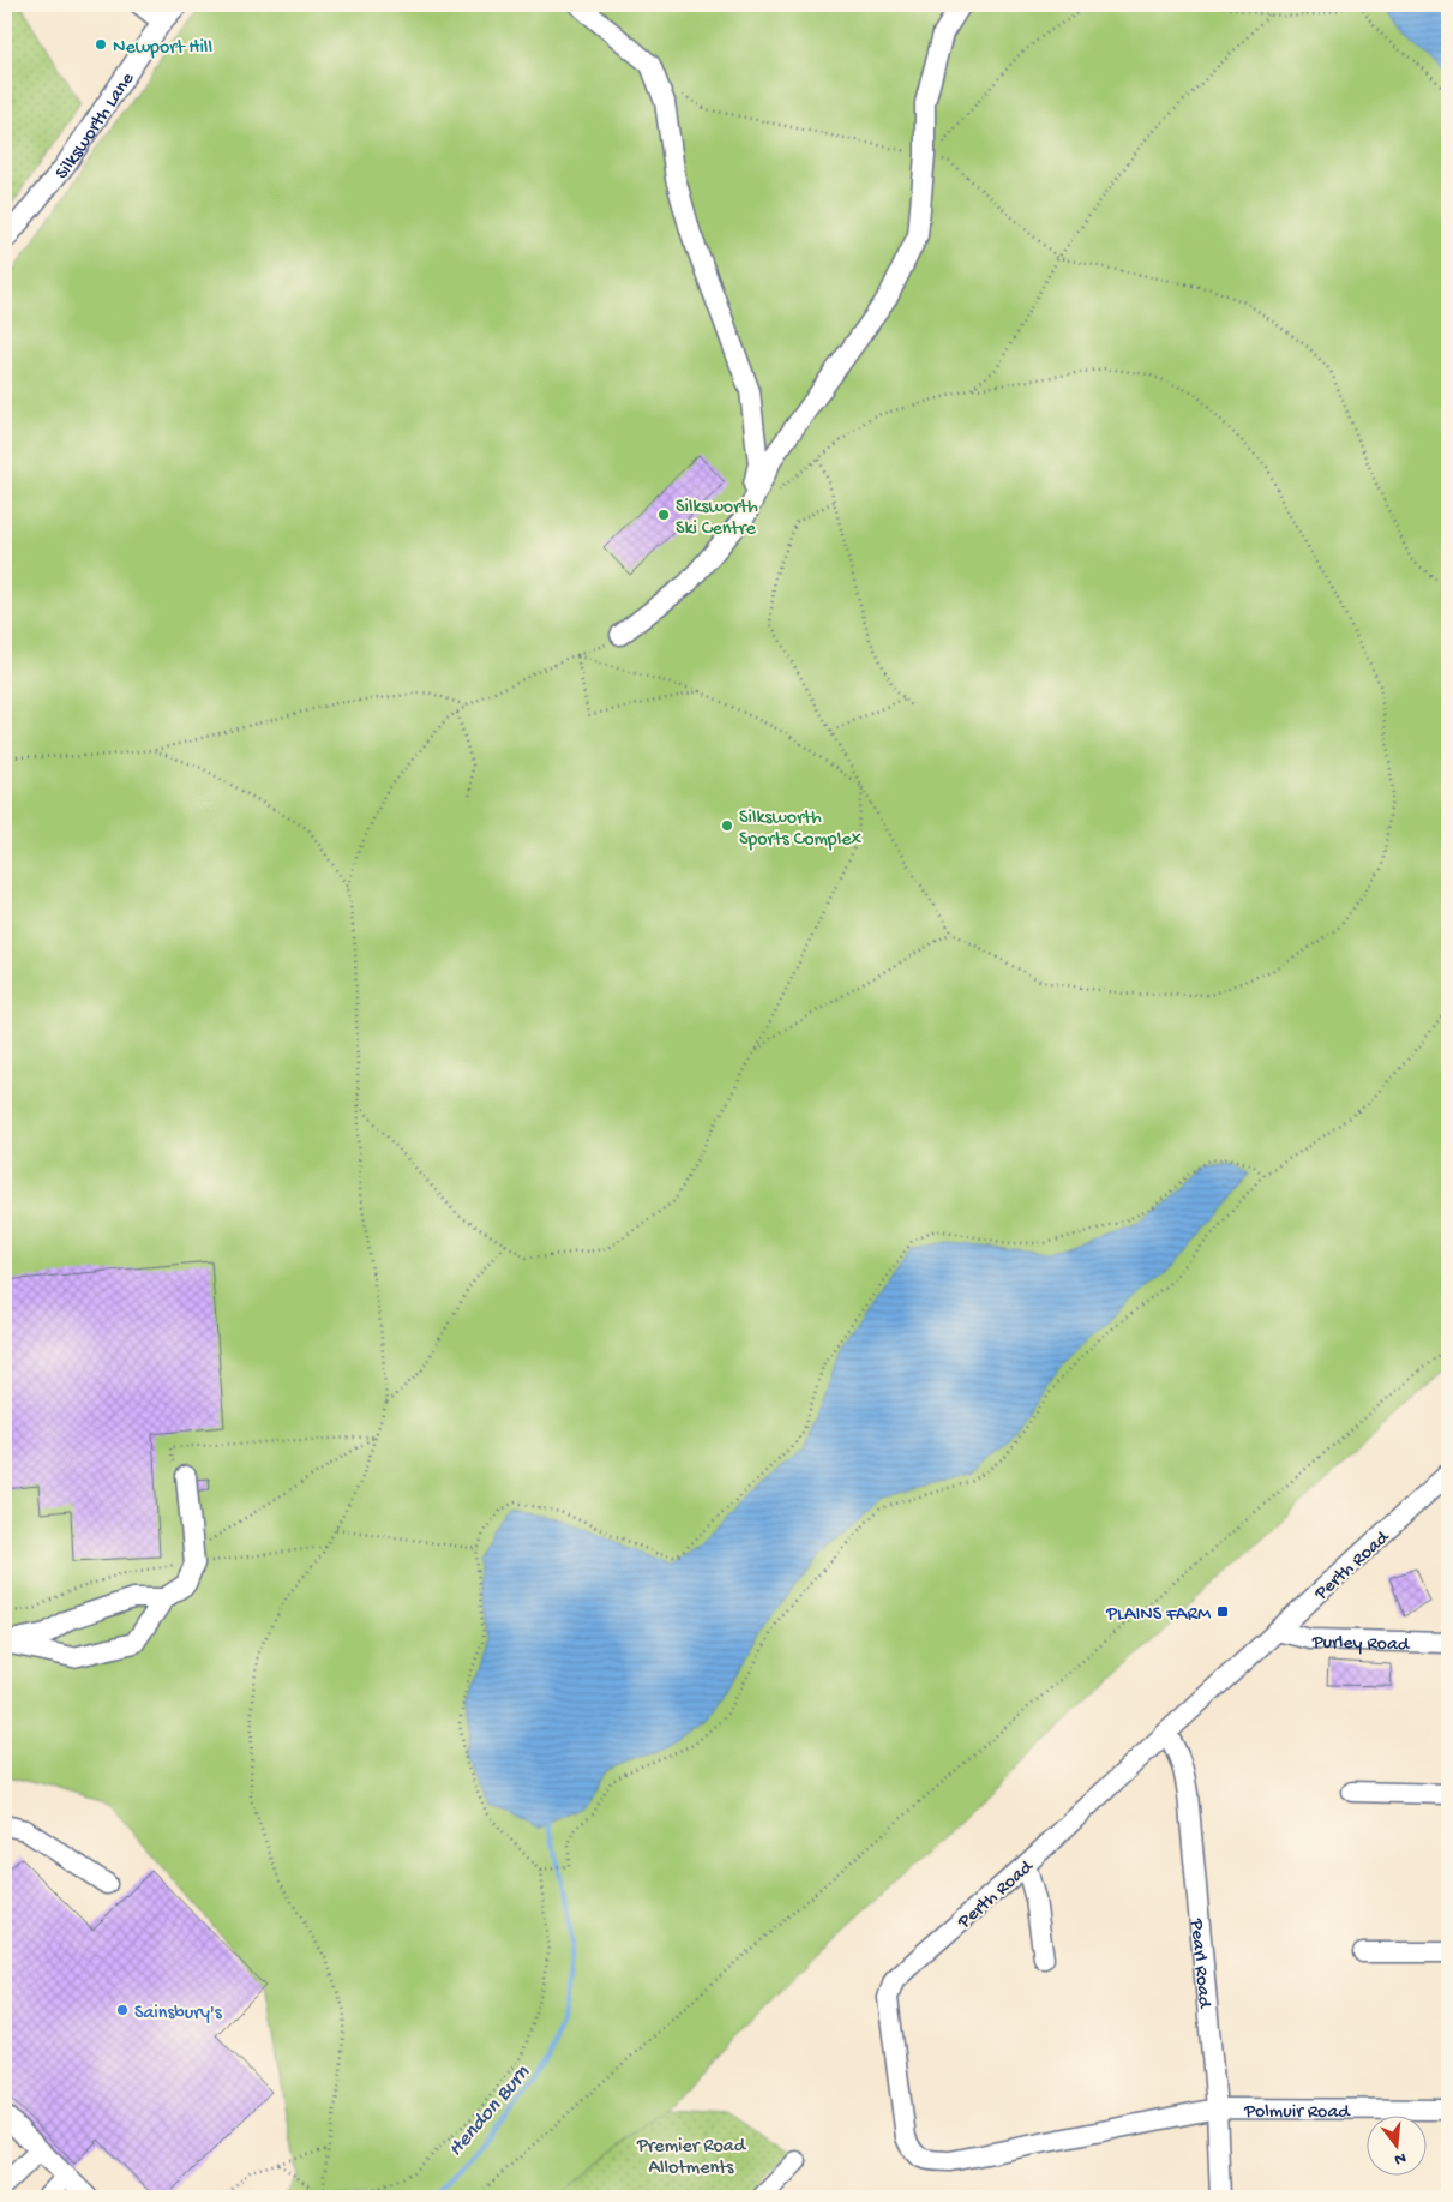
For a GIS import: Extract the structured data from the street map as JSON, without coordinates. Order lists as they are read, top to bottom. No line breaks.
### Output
{"streets":{"street":["Silksworth Lane","Perth Road","Purley Road","Pearl Road","Polmuir Road"]},"crossings":[["Perth Road","Purley Road"],["Perth Road","Pearl Road"],["Perth Road","Polmuir Road"],["Pearl Road","Polmuir Road"]],"water":["Hendon Burn"],"parks":["Premier Road Allotments"],"places":{"other":["Newport Hill","Silksworth Ski Centre","Silksworth Sports Complex","Sainsbury's"],"transit":["PLAINS FARM"]},"north":"bottom"}
